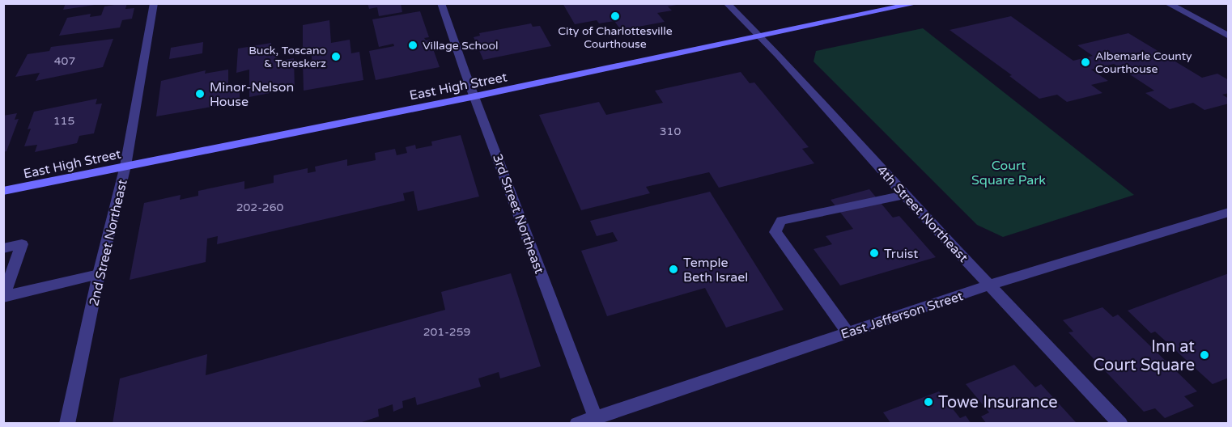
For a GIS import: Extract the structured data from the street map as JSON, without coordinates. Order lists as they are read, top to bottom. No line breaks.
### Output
{"streets":{"main road":["East High Street"],"street":["3rd Street Northeast","4th Street Northeast","2nd Street Northeast","East Jefferson Street"]},"crossings":[["East High Street","3rd Street Northeast"],["East High Street","4th Street Northeast"],["East High Street","2nd Street Northeast"],["3rd Street Northeast","East Jefferson Street"],["4th Street Northeast","East Jefferson Street"]],"parks":["Court Square Park"],"places":["City of Charlottesville Courthouse","Village School","Buck, Toscano & Tereskerz","Albemarle County Courthouse","Minor-Nelson House","Truist","Temple Beth Israel","Inn at Court Square","Towe Insurance"],"house_numbers":["407","115","310","202-260","201-259"]}
